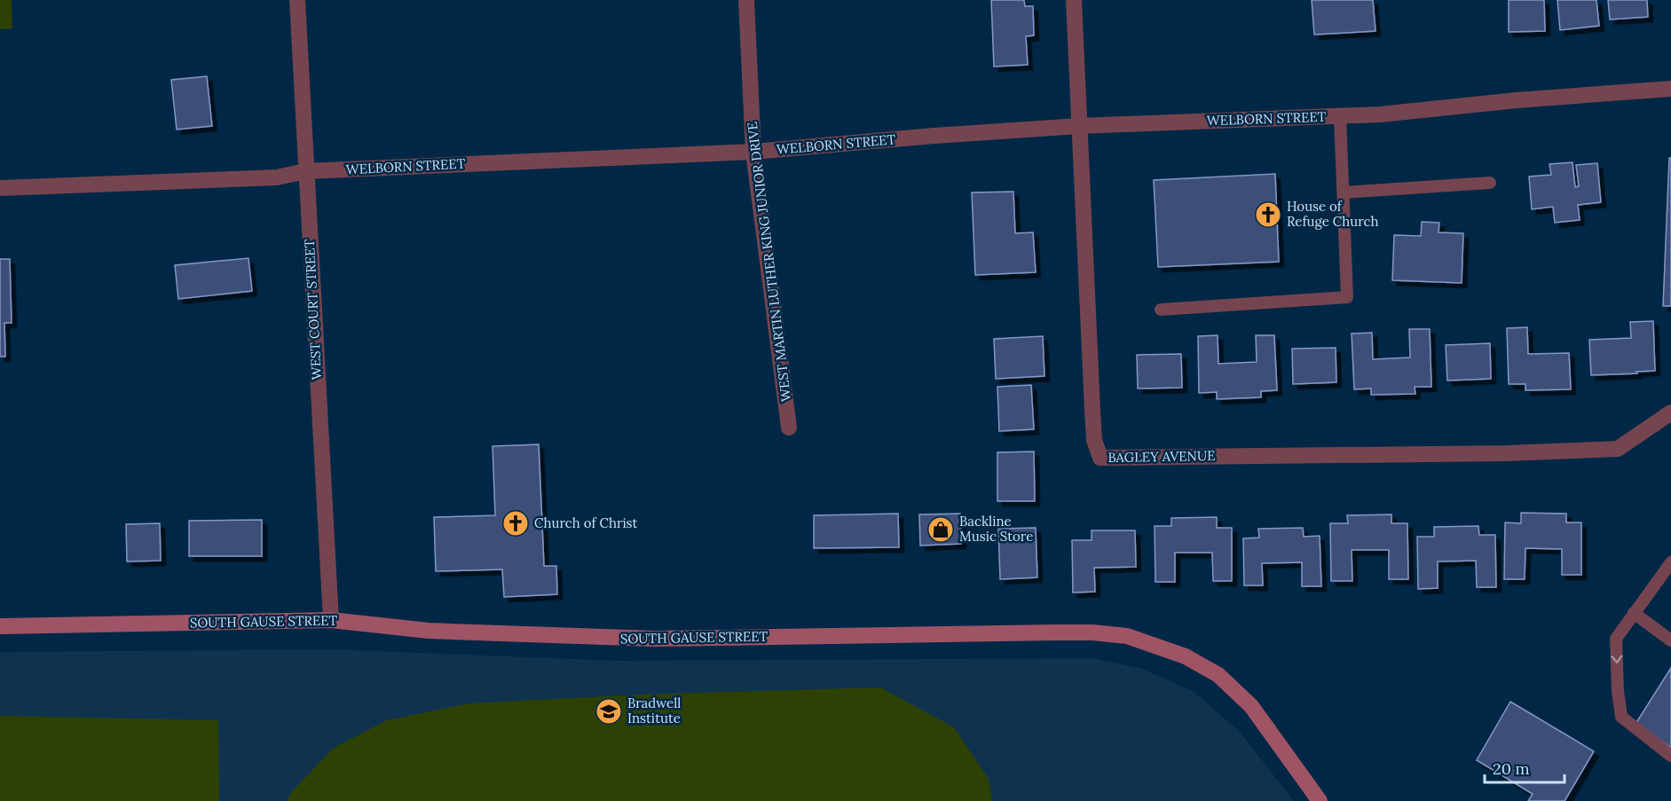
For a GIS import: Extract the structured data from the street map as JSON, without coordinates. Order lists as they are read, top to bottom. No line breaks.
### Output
{"streets":{"street":["WELBORN STREET","WEST MARTIN LUTHER KING JUNIOR DRIVE","WEST COURT STREET","BAGLEY AVENUE","SOUTH GAUSE STREET"]},"crossings":[["WELBORN STREET","WEST MARTIN LUTHER KING JUNIOR DRIVE"],["WELBORN STREET","WEST COURT STREET"],["WELBORN STREET","BAGLEY AVENUE"],["WEST COURT STREET","SOUTH GAUSE STREET"]],"places":{"church":["House of Refuge Church","Church of Christ"],"shop":["Backline Music Store"],"school or university":["Bradwell Institute"]},"scale_bar":"20 m"}
